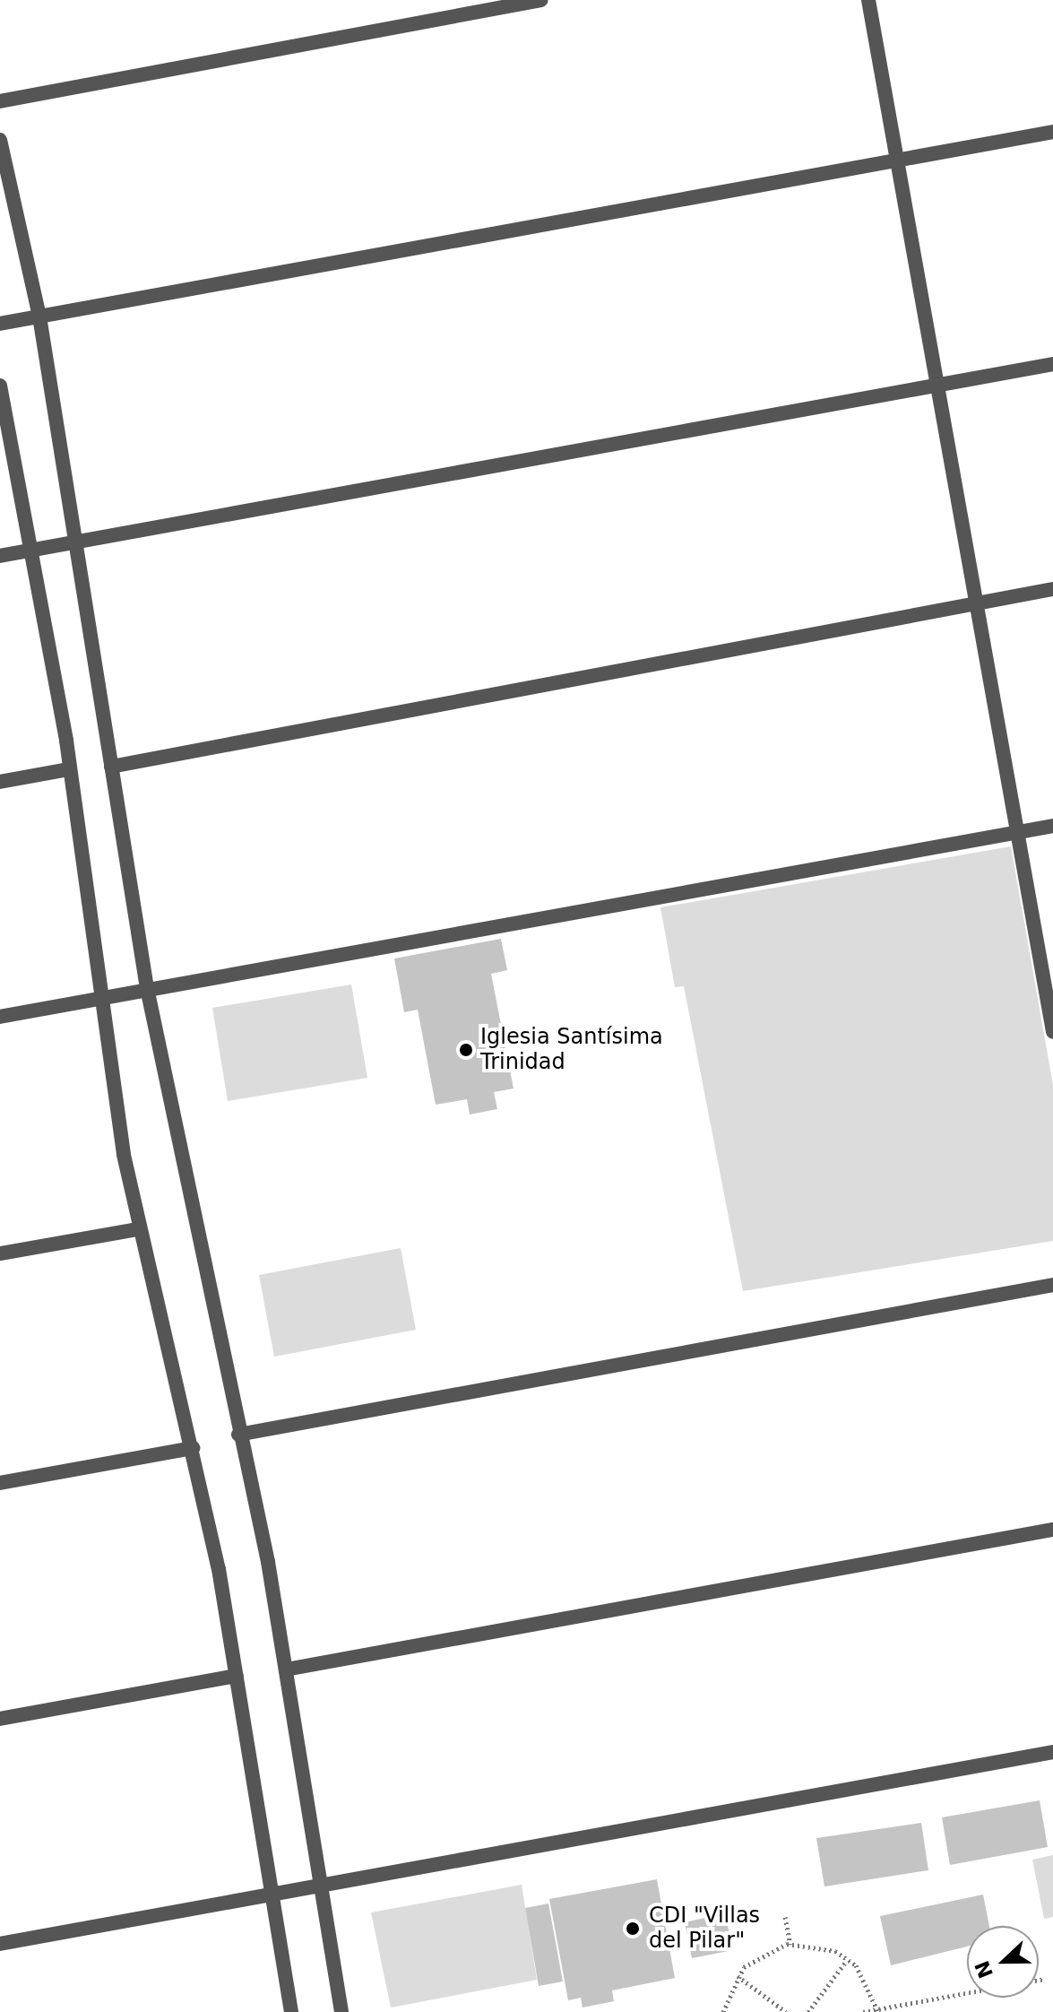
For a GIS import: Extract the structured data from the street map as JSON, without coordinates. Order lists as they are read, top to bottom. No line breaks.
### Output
{"places":["Iglesia Santísima Trinidad","CDI \"Villas del Pilar\""],"north":"left"}
